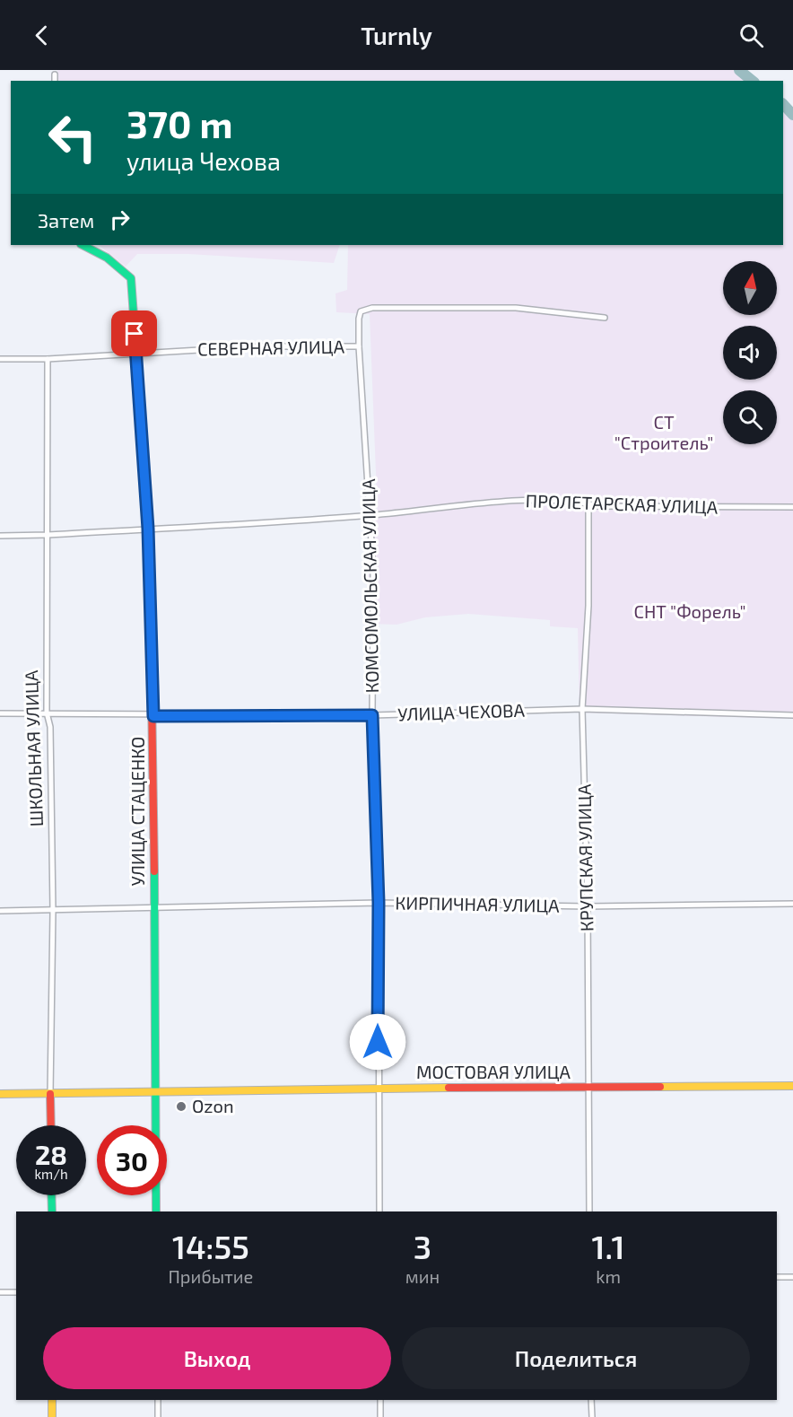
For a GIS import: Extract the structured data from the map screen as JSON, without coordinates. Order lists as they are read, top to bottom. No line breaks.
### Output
{"streets":{"street":["СЕВЕРНАЯ УЛИЦА","ПРОЛЕТАРСКАЯ УЛИЦА","КОМСОМОЛЬСКАЯ УЛИЦА","УЛИЦА ЧЕХОВА","ШКОЛЬНАЯ УЛИЦА","УЛИЦА СТАЦЕНКО","КРУПСКАЯ УЛИЦА","КИРПИЧНАЯ УЛИЦА","МОСТОВАЯ УЛИЦА"]},"crossings":[["СЕВЕРНАЯ УЛИЦА","КОМСОМОЛЬСКАЯ УЛИЦА"],["СЕВЕРНАЯ УЛИЦА","ШКОЛЬНАЯ УЛИЦА"],["СЕВЕРНАЯ УЛИЦА","УЛИЦА СТАЦЕНКО"],["ПРОЛЕТАРСКАЯ УЛИЦА","КОМСОМОЛЬСКАЯ УЛИЦА"],["ПРОЛЕТАРСКАЯ УЛИЦА","ШКОЛЬНАЯ УЛИЦА"],["ПРОЛЕТАРСКАЯ УЛИЦА","УЛИЦА СТАЦЕНКО"],["ПРОЛЕТАРСКАЯ УЛИЦА","КРУПСКАЯ УЛИЦА"],["КОМСОМОЛЬСКАЯ УЛИЦА","УЛИЦА ЧЕХОВА"],["КОМСОМОЛЬСКАЯ УЛИЦА","КИРПИЧНАЯ УЛИЦА"],["КОМСОМОЛЬСКАЯ УЛИЦА","МОСТОВАЯ УЛИЦА"],["УЛИЦА ЧЕХОВА","ШКОЛЬНАЯ УЛИЦА"],["УЛИЦА ЧЕХОВА","УЛИЦА СТАЦЕНКО"],["УЛИЦА ЧЕХОВА","КРУПСКАЯ УЛИЦА"],["ШКОЛЬНАЯ УЛИЦА","КИРПИЧНАЯ УЛИЦА"],["ШКОЛЬНАЯ УЛИЦА","МОСТОВАЯ УЛИЦА"],["УЛИЦА СТАЦЕНКО","КИРПИЧНАЯ УЛИЦА"],["УЛИЦА СТАЦЕНКО","МОСТОВАЯ УЛИЦА"],["КРУПСКАЯ УЛИЦА","КИРПИЧНАЯ УЛИЦА"],["КРУПСКАЯ УЛИЦА","МОСТОВАЯ УЛИЦА"]],"parks":["СТ \"Строитель\"","СНТ \"Форель\""],"places":["Ozon"],"north":"top","page":{"header":"Turnly","turn":["370 m","улица Чехова"],"then":"Затем","speed":"28 km/h","limit":"30","eta":["14:55","Прибытие","3","мин","1.1","km"],"buttons":["Выход","Поделиться"]}}
